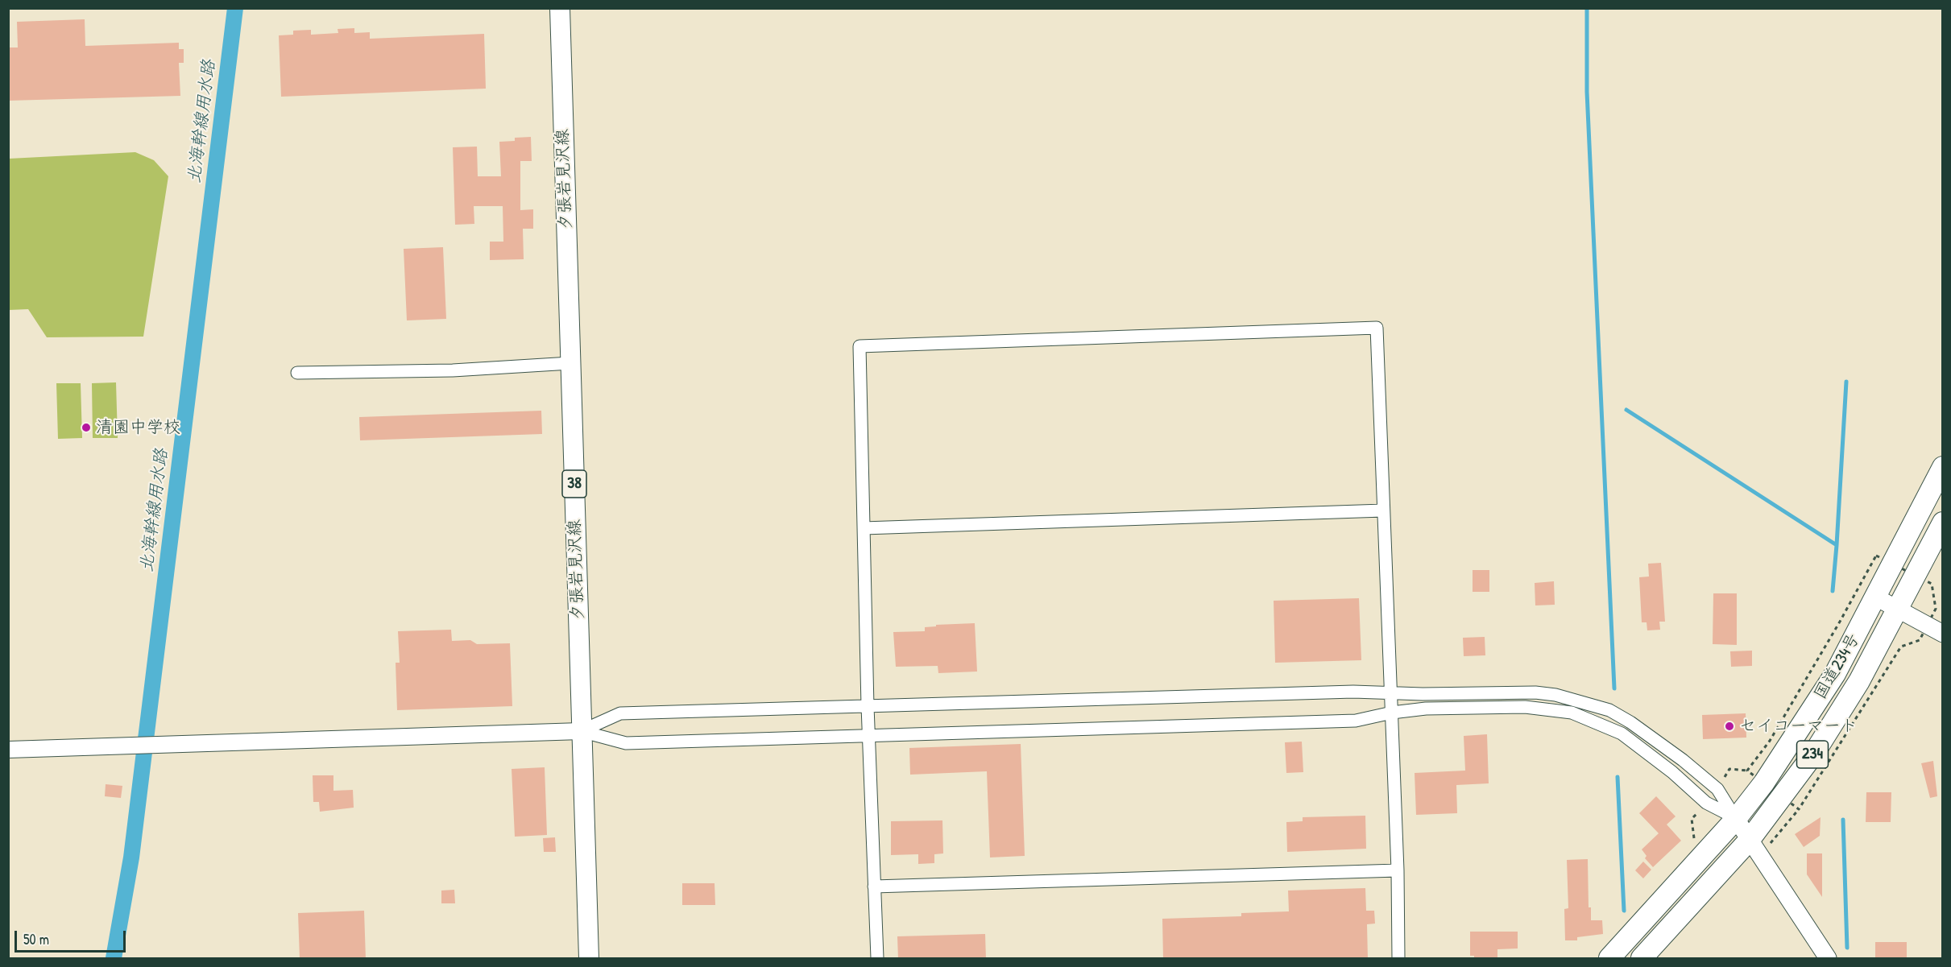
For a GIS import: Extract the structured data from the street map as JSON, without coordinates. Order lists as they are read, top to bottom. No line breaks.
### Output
{"streets":{"highway":["国道234号","234"],"main road":["夕張岩見沢線","38"]},"water":["北海幹線用水路"],"places":["清園中学校","セイコーマート"],"scale_bar":"50 m"}
